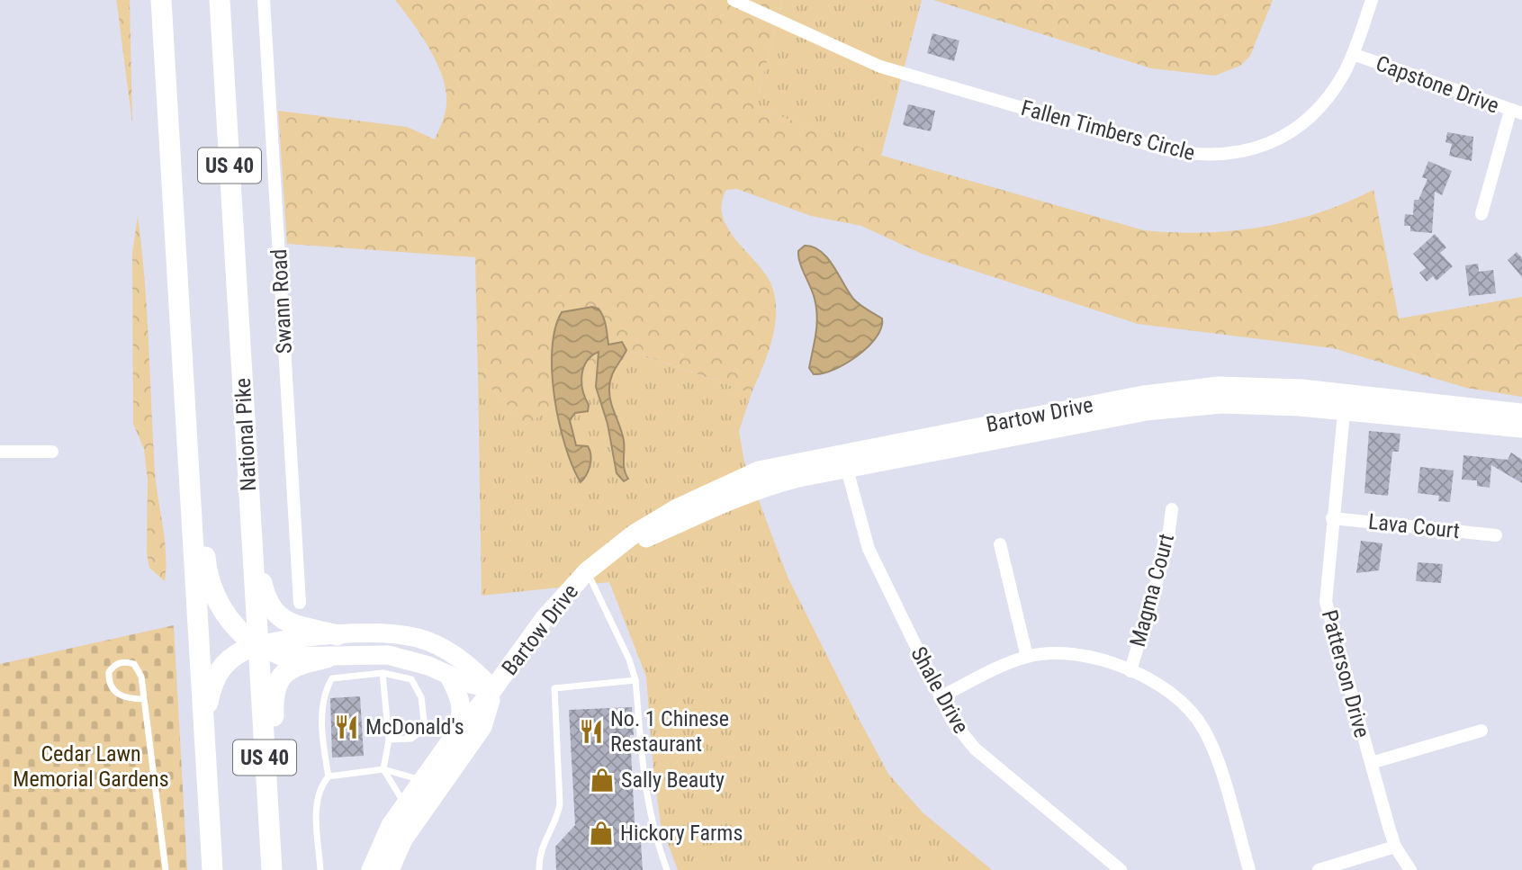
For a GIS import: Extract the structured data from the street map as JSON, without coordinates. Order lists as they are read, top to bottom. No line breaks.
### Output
{"streets":{"main road":["US 40","National Pike"],"street":["Capstone Drive","Fallen Timbers Circle","Swann Road","Bartow Drive","Lava Court","Magma Court","Patterson Drive","Shale Drive"]},"crossings":[["Capstone Drive","Fallen Timbers Circle"],["Bartow Drive","Patterson Drive"],["Bartow Drive","Shale Drive"],["Lava Court","Patterson Drive"]],"parks":["Cedar Lawn Memorial Gardens"],"places":{"restaurant":["McDonald's","No. 1 Chinese Restaurant"],"shop":["Sally Beauty","Hickory Farms"]}}
